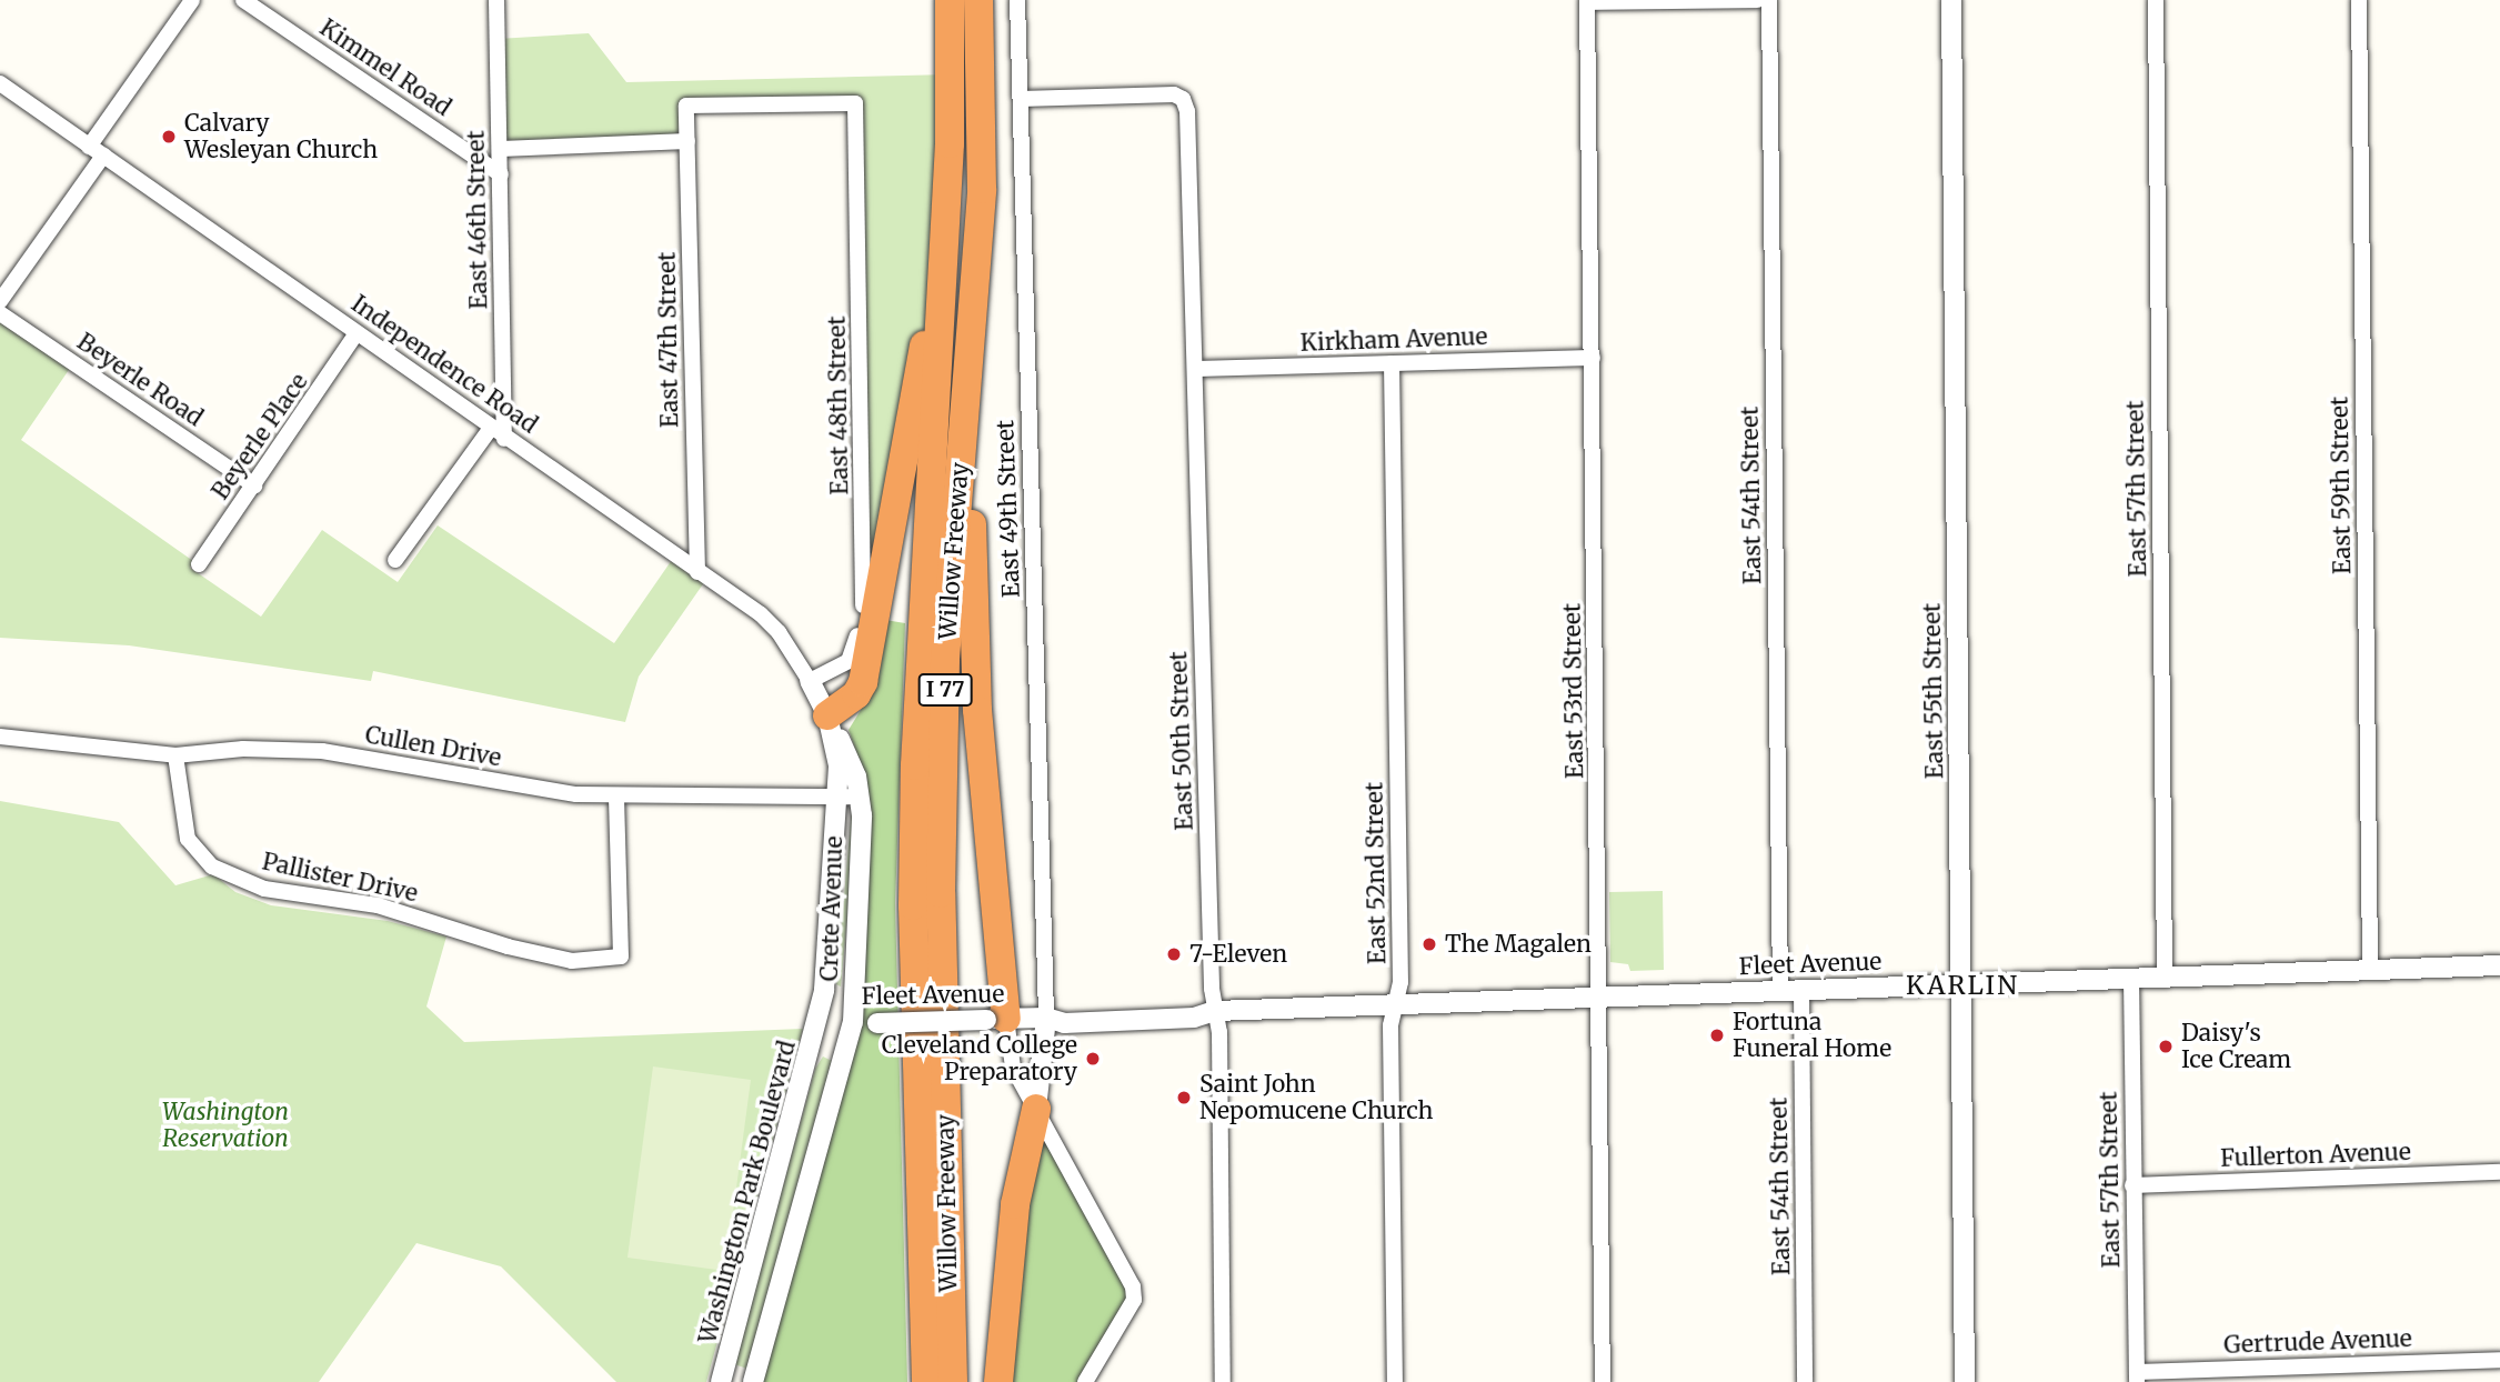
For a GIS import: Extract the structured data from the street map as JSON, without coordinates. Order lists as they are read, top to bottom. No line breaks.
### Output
{"streets":{"highway":["Willow Freeway","I 77"],"street":["Kimmel Road","East 46th Street","East 47th Street","Kirkham Avenue","Independence Road","Beyerle Road","East 48th Street","Beyerle Place","East 59th Street","East 57th Street","East 54th Street","East 49th Street","East 53rd Street","East 55th Street","East 50th Street","Cullen Drive","East 52nd Street","Pallister Drive","Crete Avenue","Fleet Avenue","Fullerton Avenue","Washington Park Boulevard","Gertrude Avenue"]},"crossings":[["Kimmel Road","East 46th Street"],["East 46th Street","Independence Road"],["East 47th Street","Independence Road"],["East 47th Street","East 48th Street"],["Kirkham Avenue","East 53rd Street"],["Kirkham Avenue","East 50th Street"],["Kirkham Avenue","East 52nd Street"],["Independence Road","East 48th Street"],["Independence Road","Beyerle Place"],["Independence Road","Cullen Drive"],["Independence Road","Crete Avenue"],["Beyerle Road","Beyerle Place"],["East 59th Street","Fleet Avenue"],["East 57th Street","Fleet Avenue"],["East 57th Street","Fullerton Avenue"],["East 57th Street","Gertrude Avenue"],["East 54th Street","Fleet Avenue"],["East 49th Street","East 50th Street"],["East 49th Street","Fleet Avenue"],["East 53rd Street","Fleet Avenue"],["East 55th Street","Fleet Avenue"],["East 50th Street","Fleet Avenue"],["Cullen Drive","Pallister Drive"],["Cullen Drive","Crete Avenue"],["East 52nd Street","Fleet Avenue"],["Crete Avenue","Fleet Avenue"],["Crete Avenue","Washington Park Boulevard"],["Fleet Avenue","Washington Park Boulevard"]],"districts":["KARLIN"],"parks":["Washington Reservation"],"places":["Calvary Wesleyan Church","The Magalen","7-Eleven","Fortuna Funeral Home","Daisy's Ice Cream","Cleveland College Preparatory","Saint John Nepomucene Church"]}
